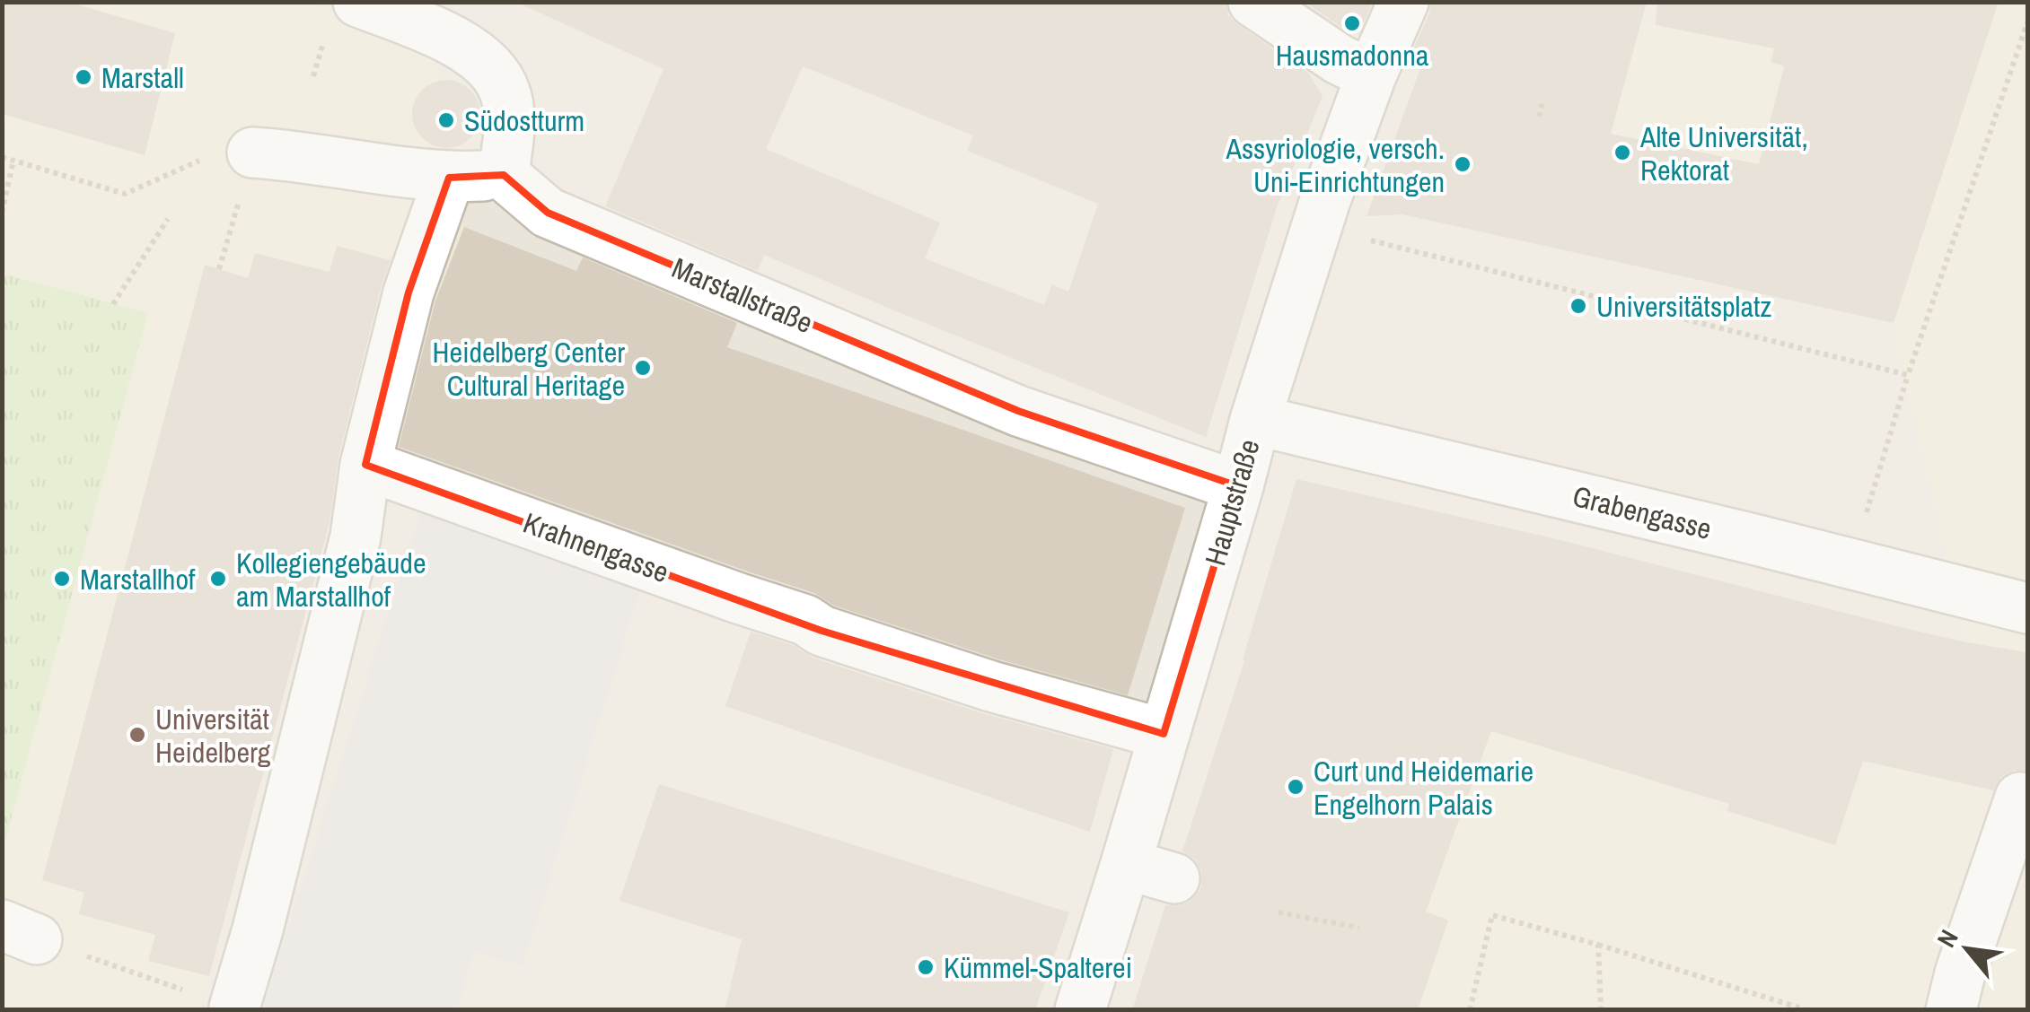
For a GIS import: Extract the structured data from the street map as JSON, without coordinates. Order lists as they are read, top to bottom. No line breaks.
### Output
{"streets":{"street":["Marstallstraße","Hauptstraße","Grabengasse","Krahnengasse"]},"crossings":[["Marstallstraße","Hauptstraße"],["Hauptstraße","Grabengasse"],["Hauptstraße","Krahnengasse"]],"places":["Hausmadonna","Marstall","Südostturm","Alte Universität, Rektorat","Assyriologie, versch. Uni-Einrichtungen","Universitätsplatz","Heidelberg Center Cultural Heritage","Marstallhof","Kollegiengebäude am Marstallhof","Universität Heidelberg","Curt und Heidemarie Engelhorn Palais","Kümmel-Spalterei"],"north":"top left"}
